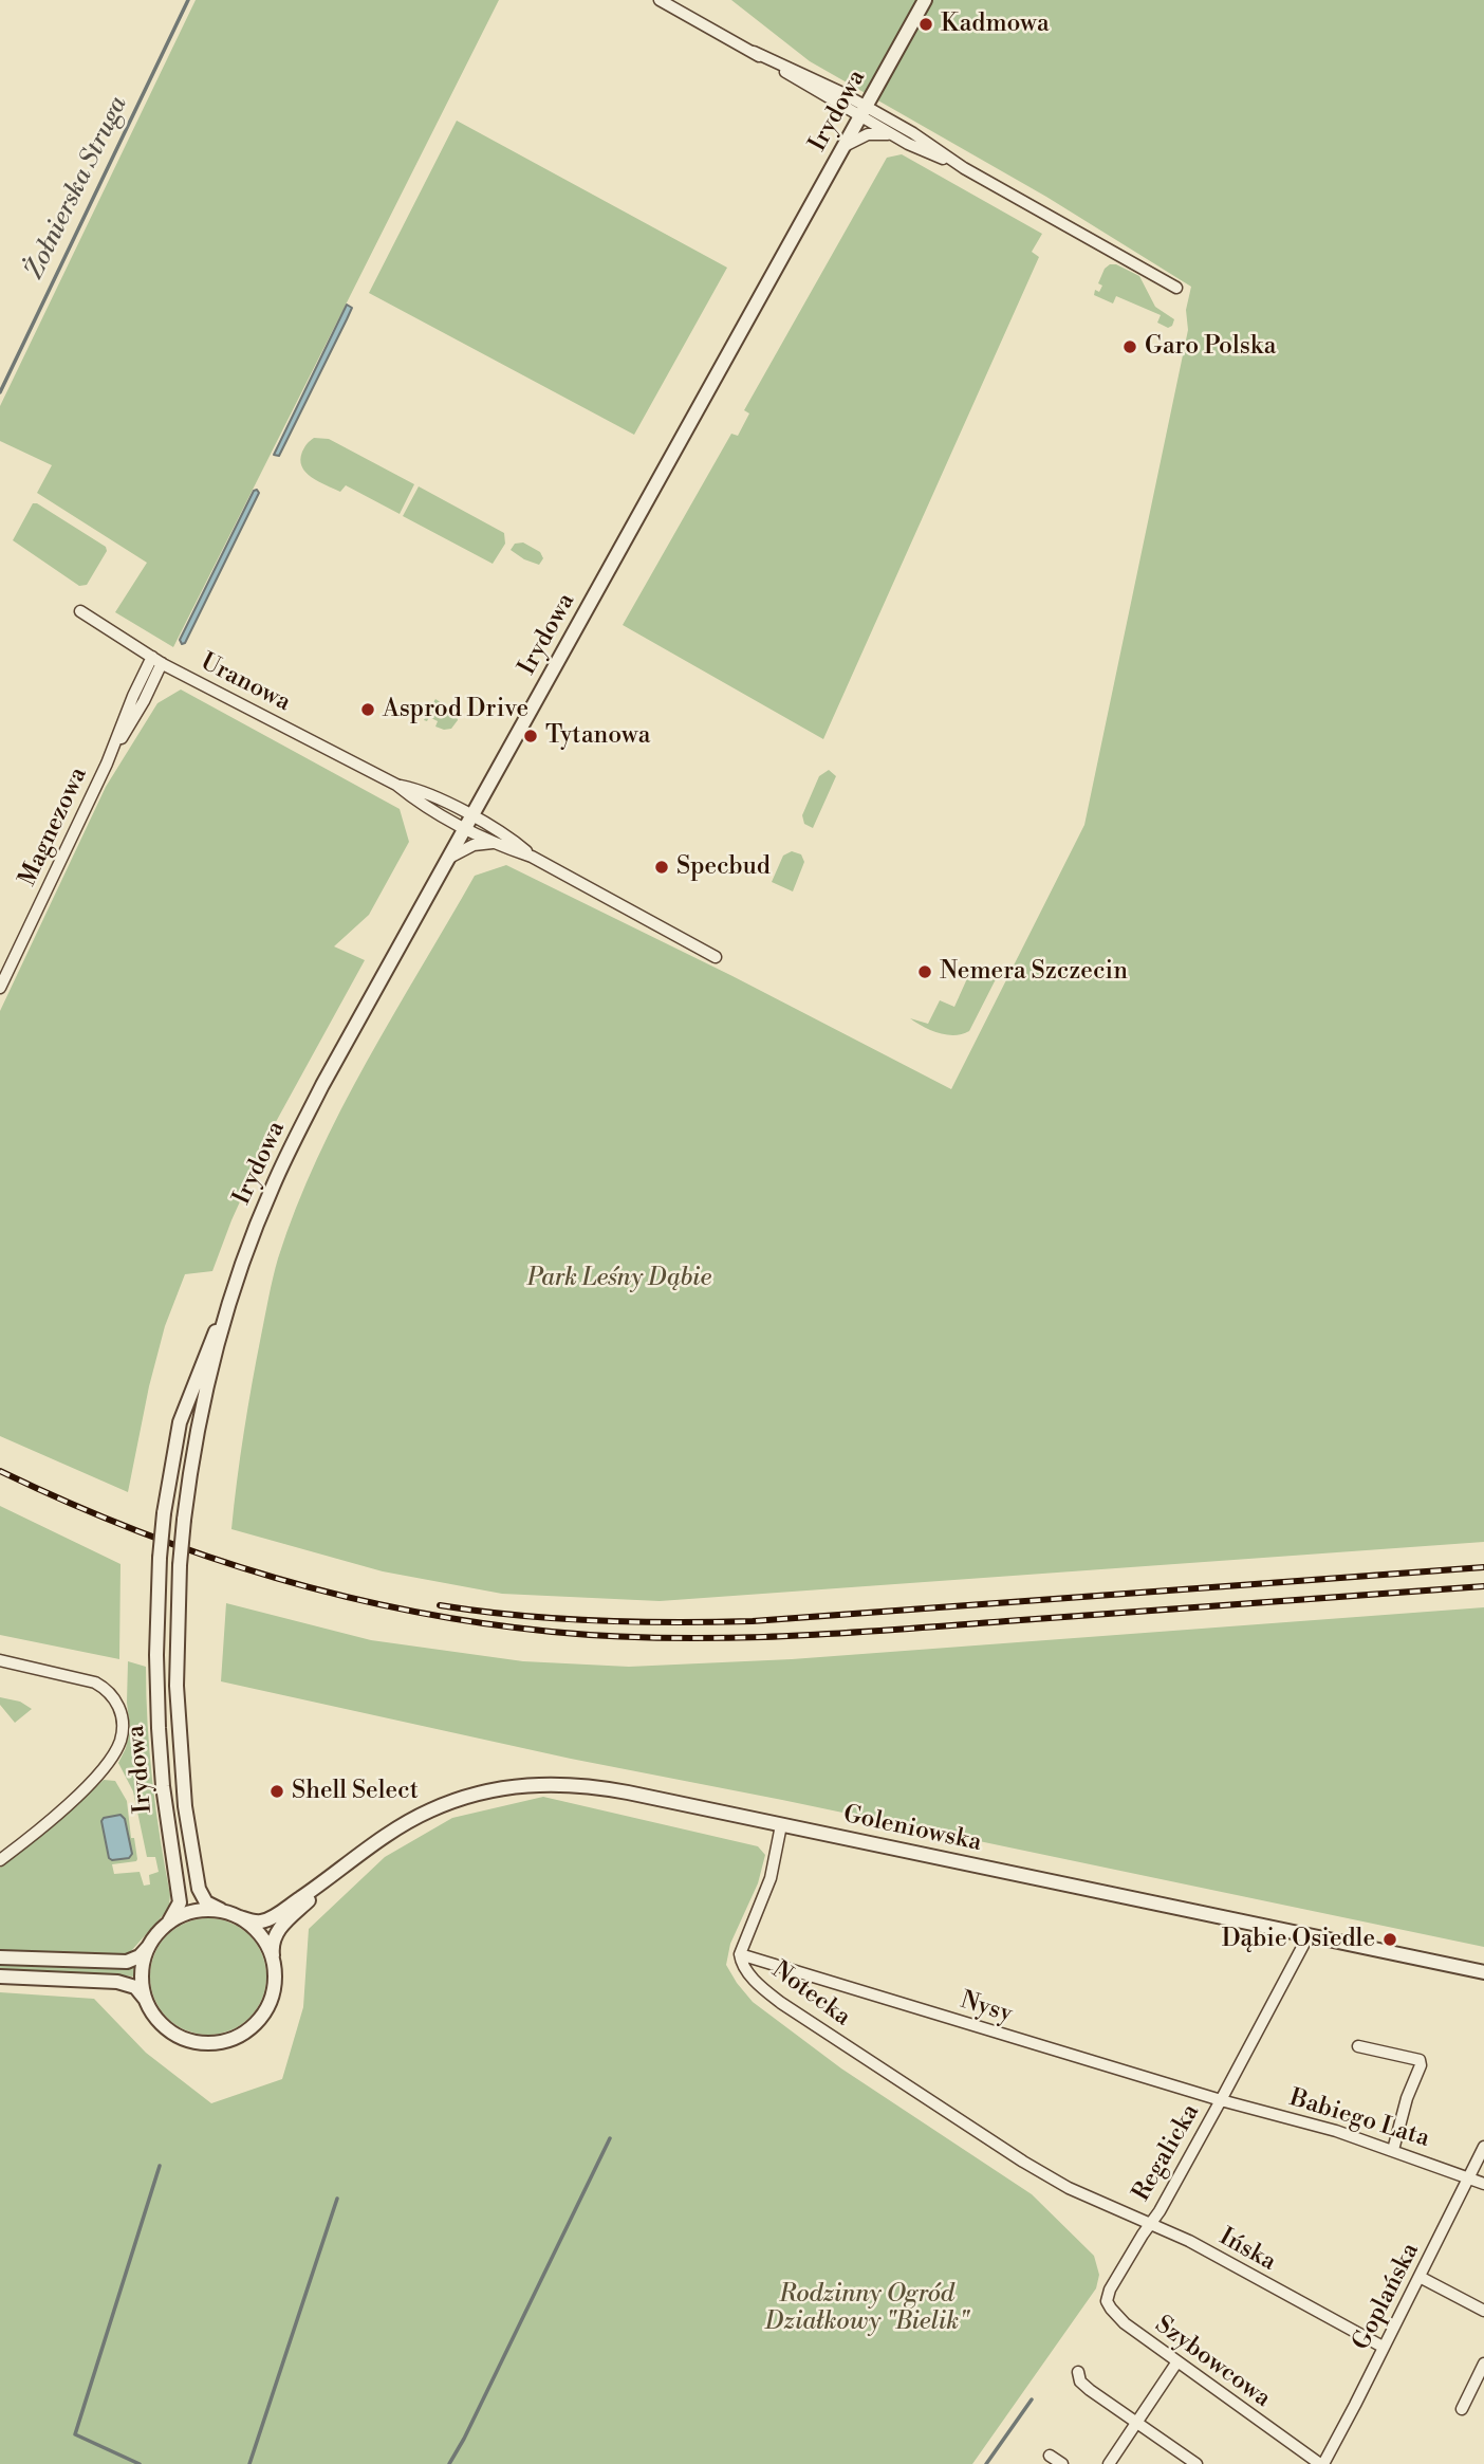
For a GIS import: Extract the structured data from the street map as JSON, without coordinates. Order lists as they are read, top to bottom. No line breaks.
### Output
{"streets":{"street":["Irydowa","Uranowa","Magnezowa","Goleniowska","Notecka","Nysy","Babiego Lata","Regalicka","Ińska","Goplańska","Szybowcowa"]},"crossings":[["Irydowa","Uranowa"],["Irydowa","Goleniowska"],["Uranowa","Magnezowa"],["Goleniowska","Notecka"],["Goleniowska","Regalicka"],["Notecka","Nysy"],["Notecka","Regalicka"],["Nysy","Babiego Lata"],["Nysy","Regalicka"],["Babiego Lata","Regalicka"],["Babiego Lata","Goplańska"],["Regalicka","Ińska"],["Regalicka","Szybowcowa"],["Ińska","Goplańska"],["Ińska","Szybowcowa"],["Goplańska","Szybowcowa"]],"water":["Żołnierska Struga"],"parks":["Park Leśny Dąbie","Rodzinny Ogród Działkowy \"Bielik\""],"places":["Kadmowa","Garo Polska","Asprod Drive","Tytanowa","Specbud","Nemera Szczecin","Shell Select","Dąbie Osiedle"]}
